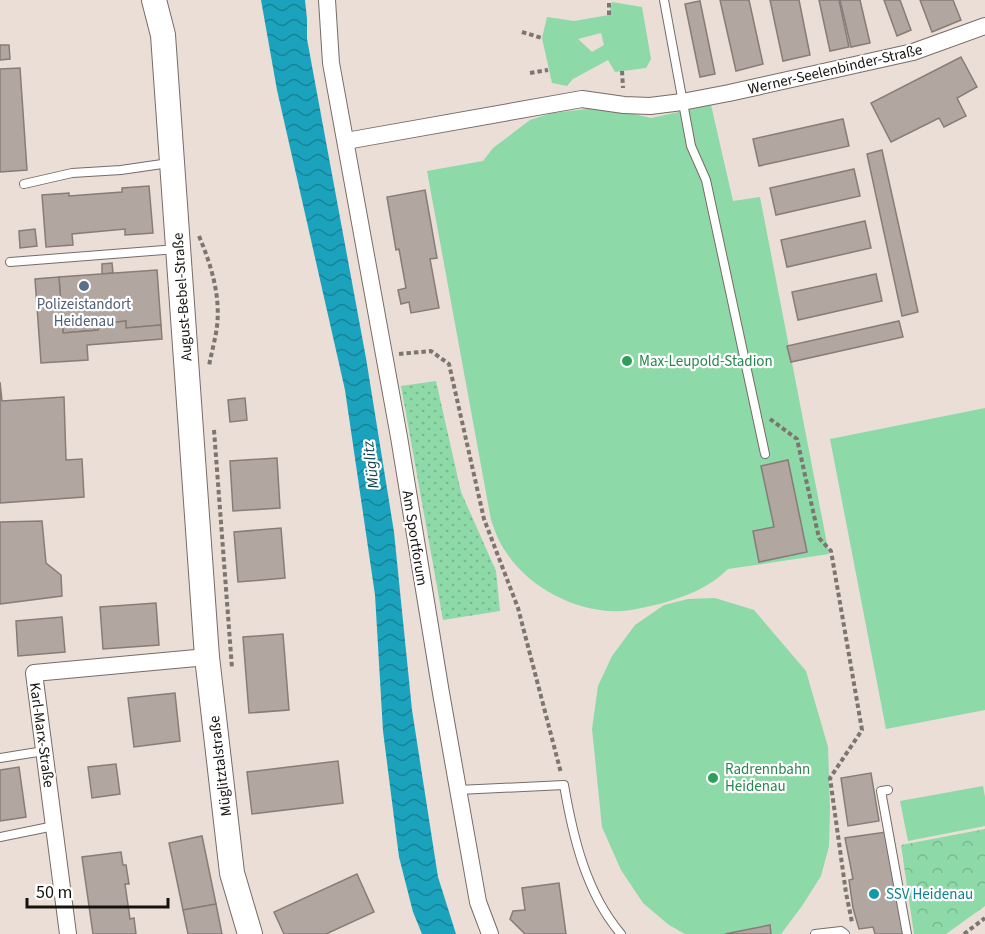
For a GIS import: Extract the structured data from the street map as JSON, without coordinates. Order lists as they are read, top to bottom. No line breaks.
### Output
{"streets":{"main road":["August-Bebel-Straße","Müglitztalstraße"],"street":["Werner-Seelenbinder-Straße","Am Sportforum","Karl-Marx-Straße"]},"crossings":[["August-Bebel-Straße","Müglitztalstraße"],["Karl-Marx-Straße","Müglitztalstraße"]],"water":["Müglitz"],"places":["Polizeistandort Heidenau","Max-Leupold-Stadion","Radrennbahn Heidenau","SSV Heidenau"],"scale_bar":"50 m"}
